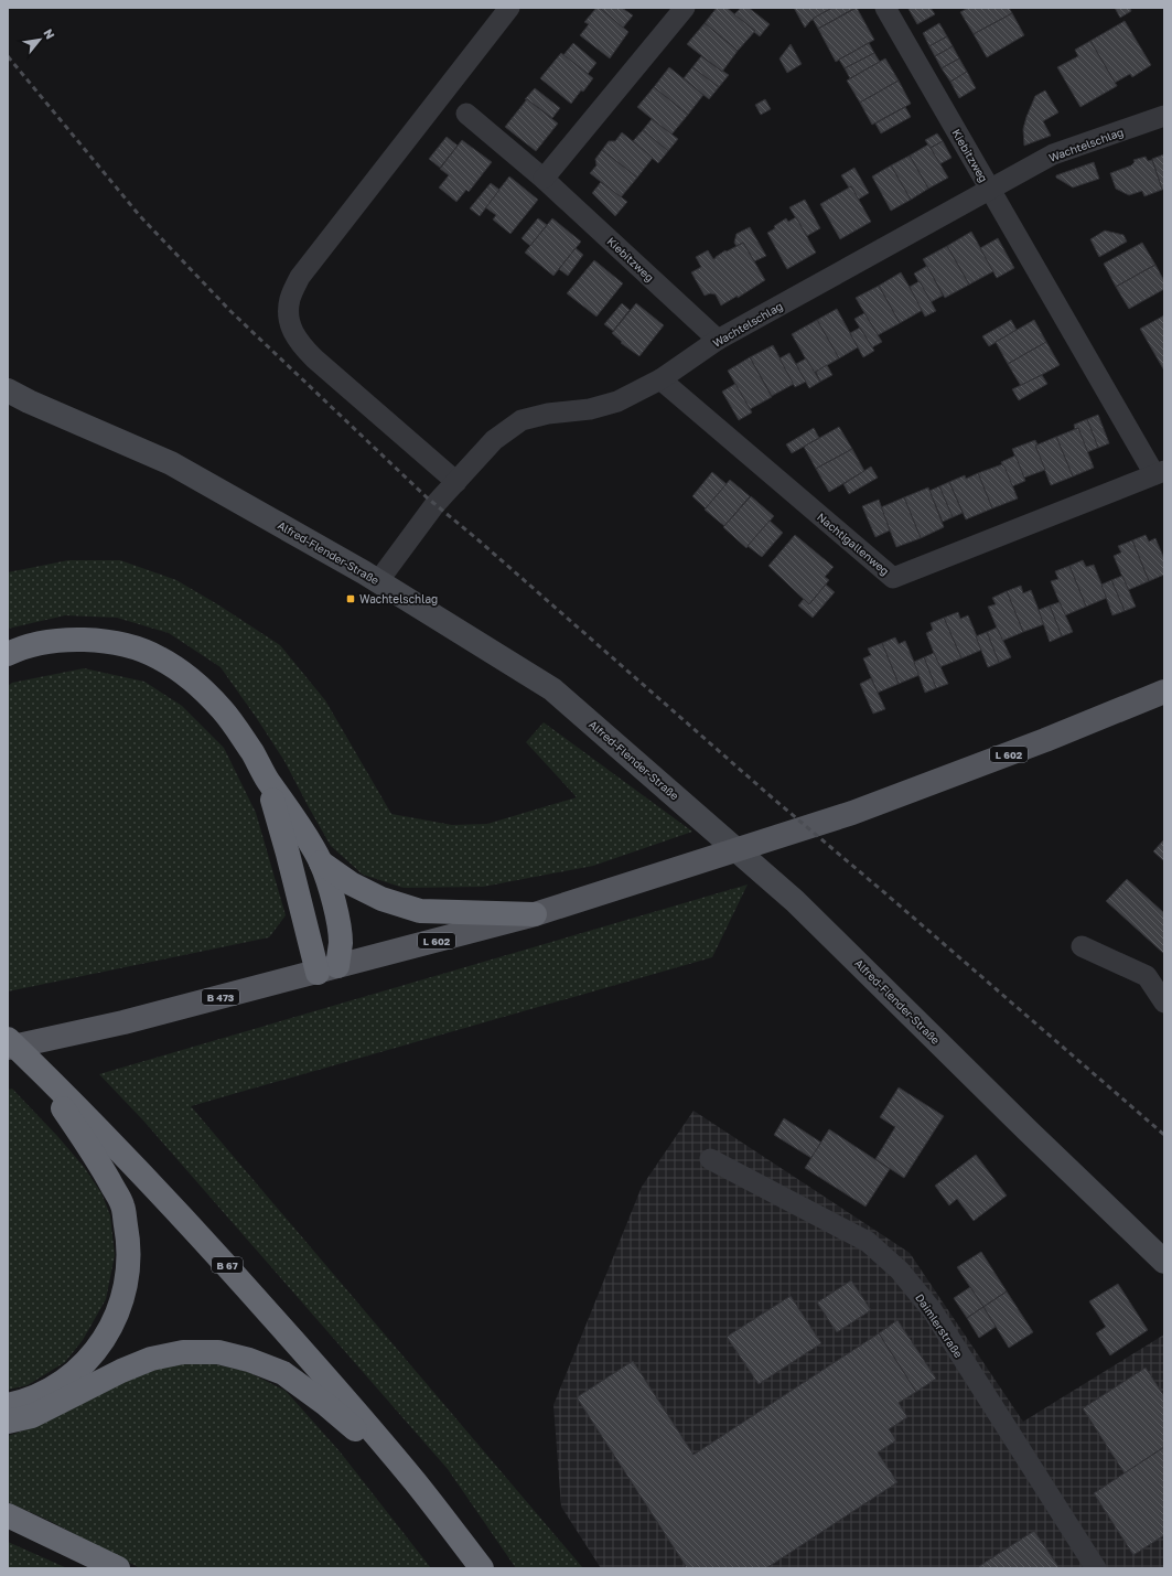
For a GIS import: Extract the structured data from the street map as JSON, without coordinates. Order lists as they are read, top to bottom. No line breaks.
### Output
{"streets":{"highway":["B 67"],"main road":["L 602","B 473"],"street":["Wachtelschlag","Kiebitzweg","Nachtigallenweg","Alfred-Flender-Straße","Daimlerstraße"]},"crossings":[["Wachtelschlag","Kiebitzweg"],["Wachtelschlag","Nachtigallenweg"],["Wachtelschlag","Alfred-Flender-Straße"],["Kiebitzweg","Nachtigallenweg"],["L 602","B 473"]],"places":{"transit":["Wachtelschlag"]},"north":"top right"}
